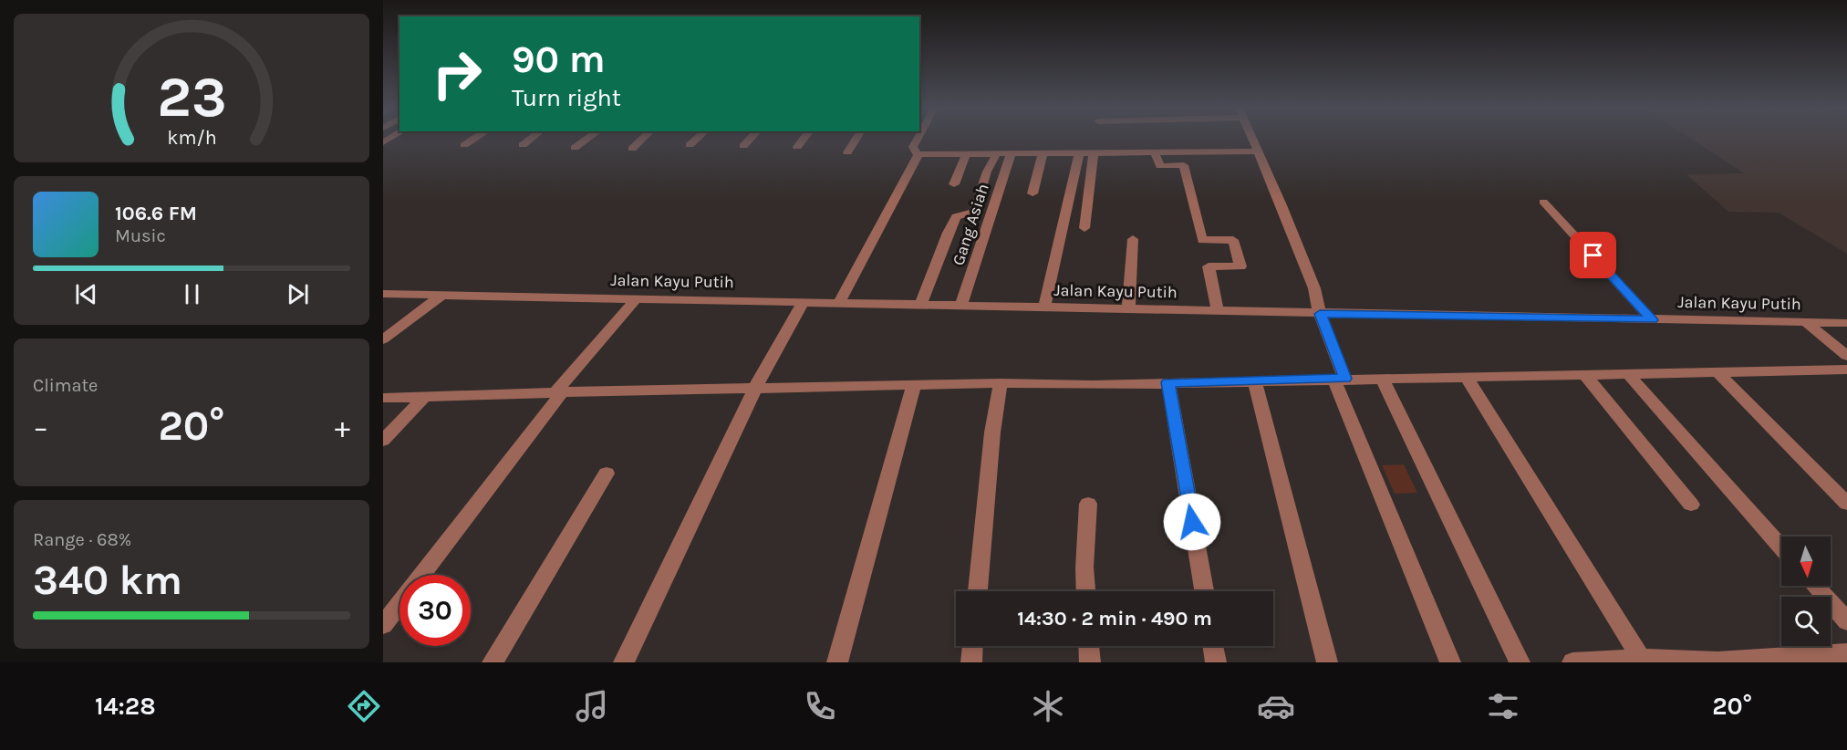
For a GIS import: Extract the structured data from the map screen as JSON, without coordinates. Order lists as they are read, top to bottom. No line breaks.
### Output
{"streets":{"street":["Gang Asiah","Jalan Kayu Putih"]},"crossings":[["Gang Asiah","Jalan Kayu Putih"]],"north":"bottom","page":{"turn":["90 m","Turn right"],"song":["106.6 FM","Music"],"tile":["Climate",["Range · 68%","340 km"]],"heat":["−","20°","+"],"limit":"30","trip":"14:30 · 2 min · 490 m","tabs":["14:28","20°"],"gauge":["23","km/h"]}}
